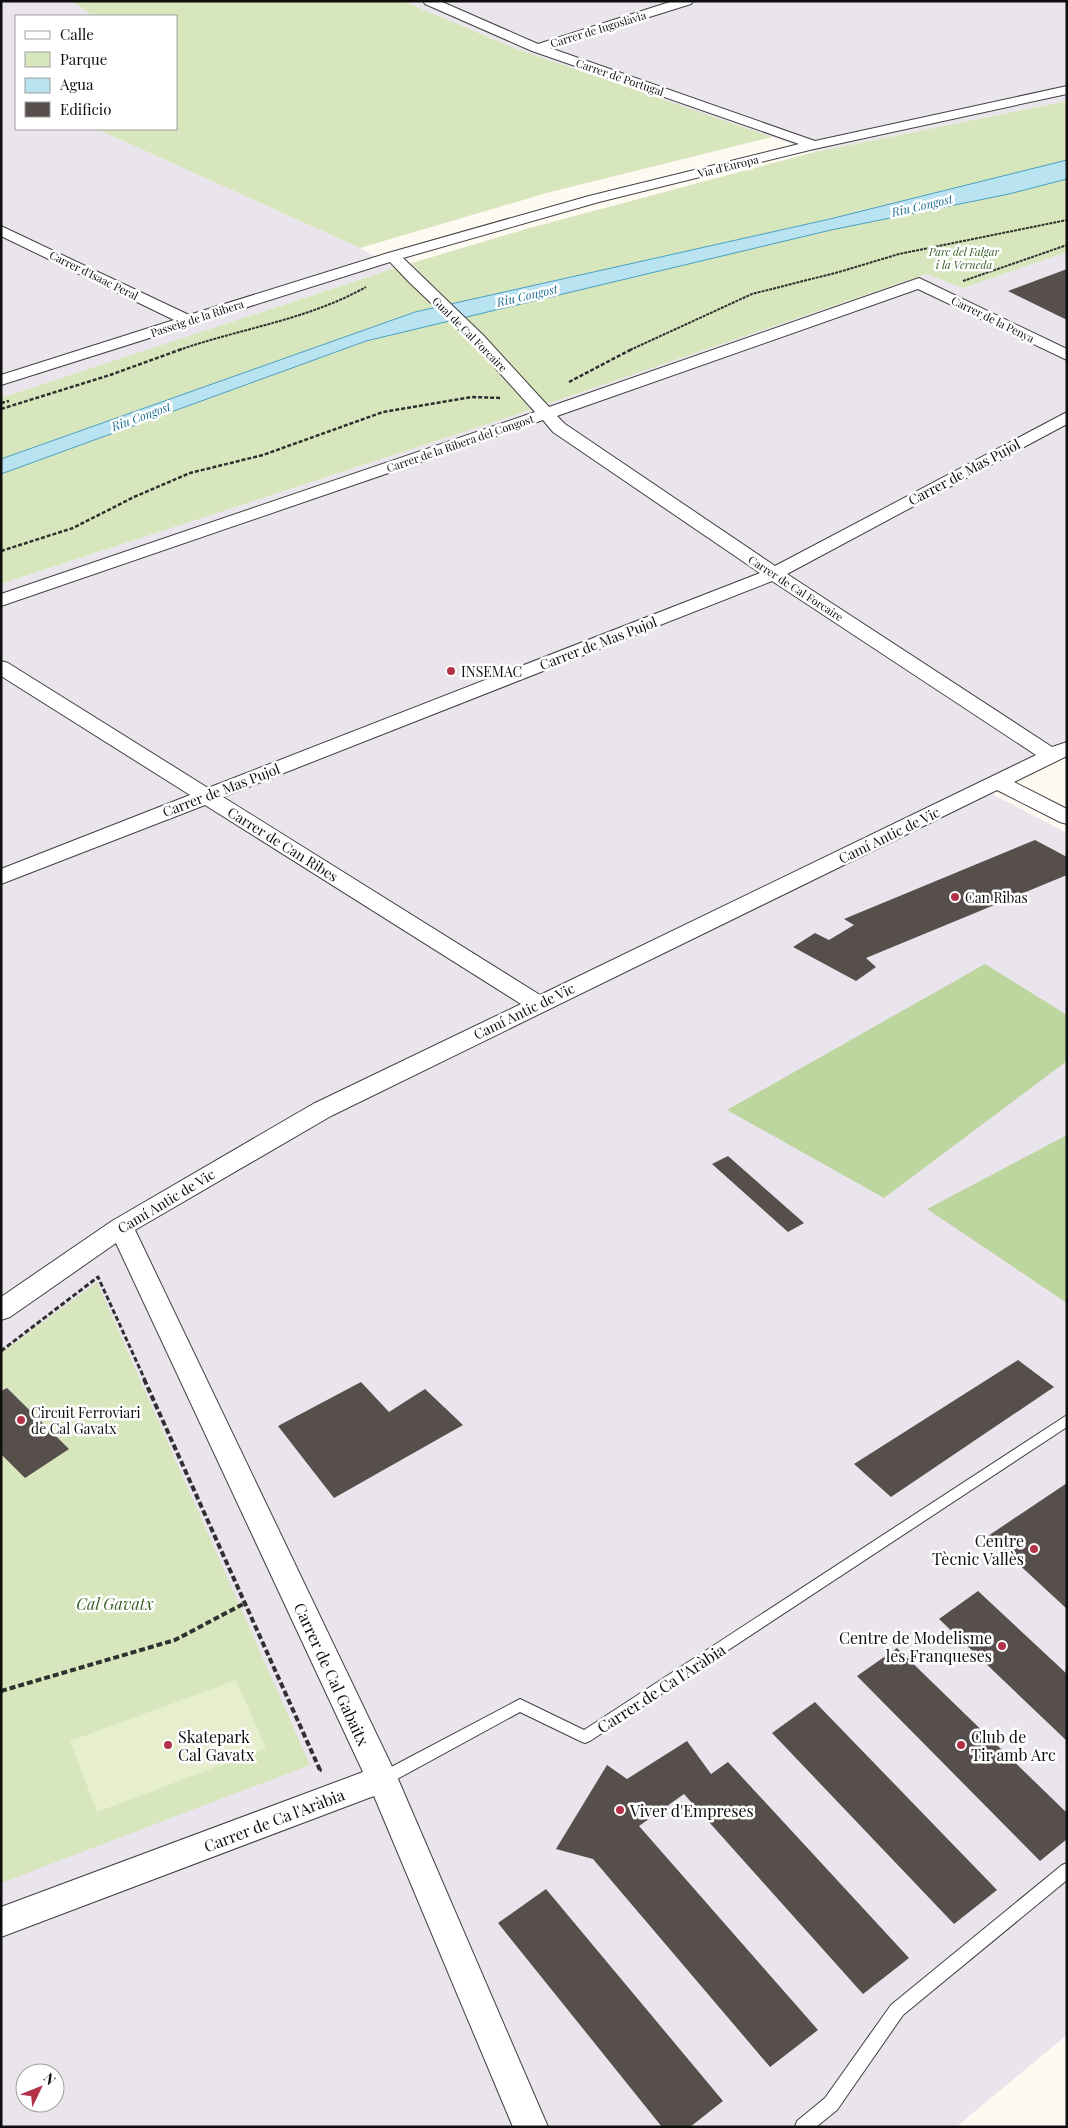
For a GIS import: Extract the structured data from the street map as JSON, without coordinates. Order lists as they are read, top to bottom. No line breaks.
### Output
{"streets":{"street":["Carrer de Iugoslàvia","Carrer de Portugal","Via d'Europa","Carrer d'Isaac Peral","Passeig de la Ribera","Carrer de la Penya","Gual de Cal Forcaire","Carrer de la Ribera del Congost","Carrer de Mas Pujol","Carrer de Cal Forcaire","Camí Antic de Vic","Carrer de Can Ribes","Carrer de Cal Gabaitx","Carrer de Ca l'Aràbia"]},"crossings":[["Carrer de Iugoslàvia","Carrer de Portugal"],["Carrer de Portugal","Via d'Europa"],["Via d'Europa","Passeig de la Ribera"],["Via d'Europa","Gual de Cal Forcaire"],["Carrer d'Isaac Peral","Passeig de la Ribera"],["Passeig de la Ribera","Gual de Cal Forcaire"],["Carrer de la Penya","Carrer de la Ribera del Congost"],["Gual de Cal Forcaire","Carrer de la Ribera del Congost"],["Gual de Cal Forcaire","Carrer de Cal Forcaire"],["Carrer de la Ribera del Congost","Carrer de Cal Forcaire"],["Carrer de Mas Pujol","Carrer de Cal Forcaire"],["Carrer de Mas Pujol","Carrer de Can Ribes"],["Carrer de Cal Forcaire","Camí Antic de Vic"],["Camí Antic de Vic","Carrer de Can Ribes"],["Camí Antic de Vic","Carrer de Cal Gabaitx"],["Carrer de Cal Gabaitx","Carrer de Ca l'Aràbia"]],"water":["Riu Congost"],"parks":["Parc del Falgar i la Verneda","Cal Gavatx"],"places":["INSEMAC","Can Ribas","Circuit Ferroviari de Cal Gavatx","Centre Tècnic Vallès","Centre de Modelisme les Franqueses","Skatepark Cal Gavatx","Club de Tir amb Arc","Viver d'Empreses"],"legend":["Calle","Parque","Agua","Edificio"],"north":"top right"}
